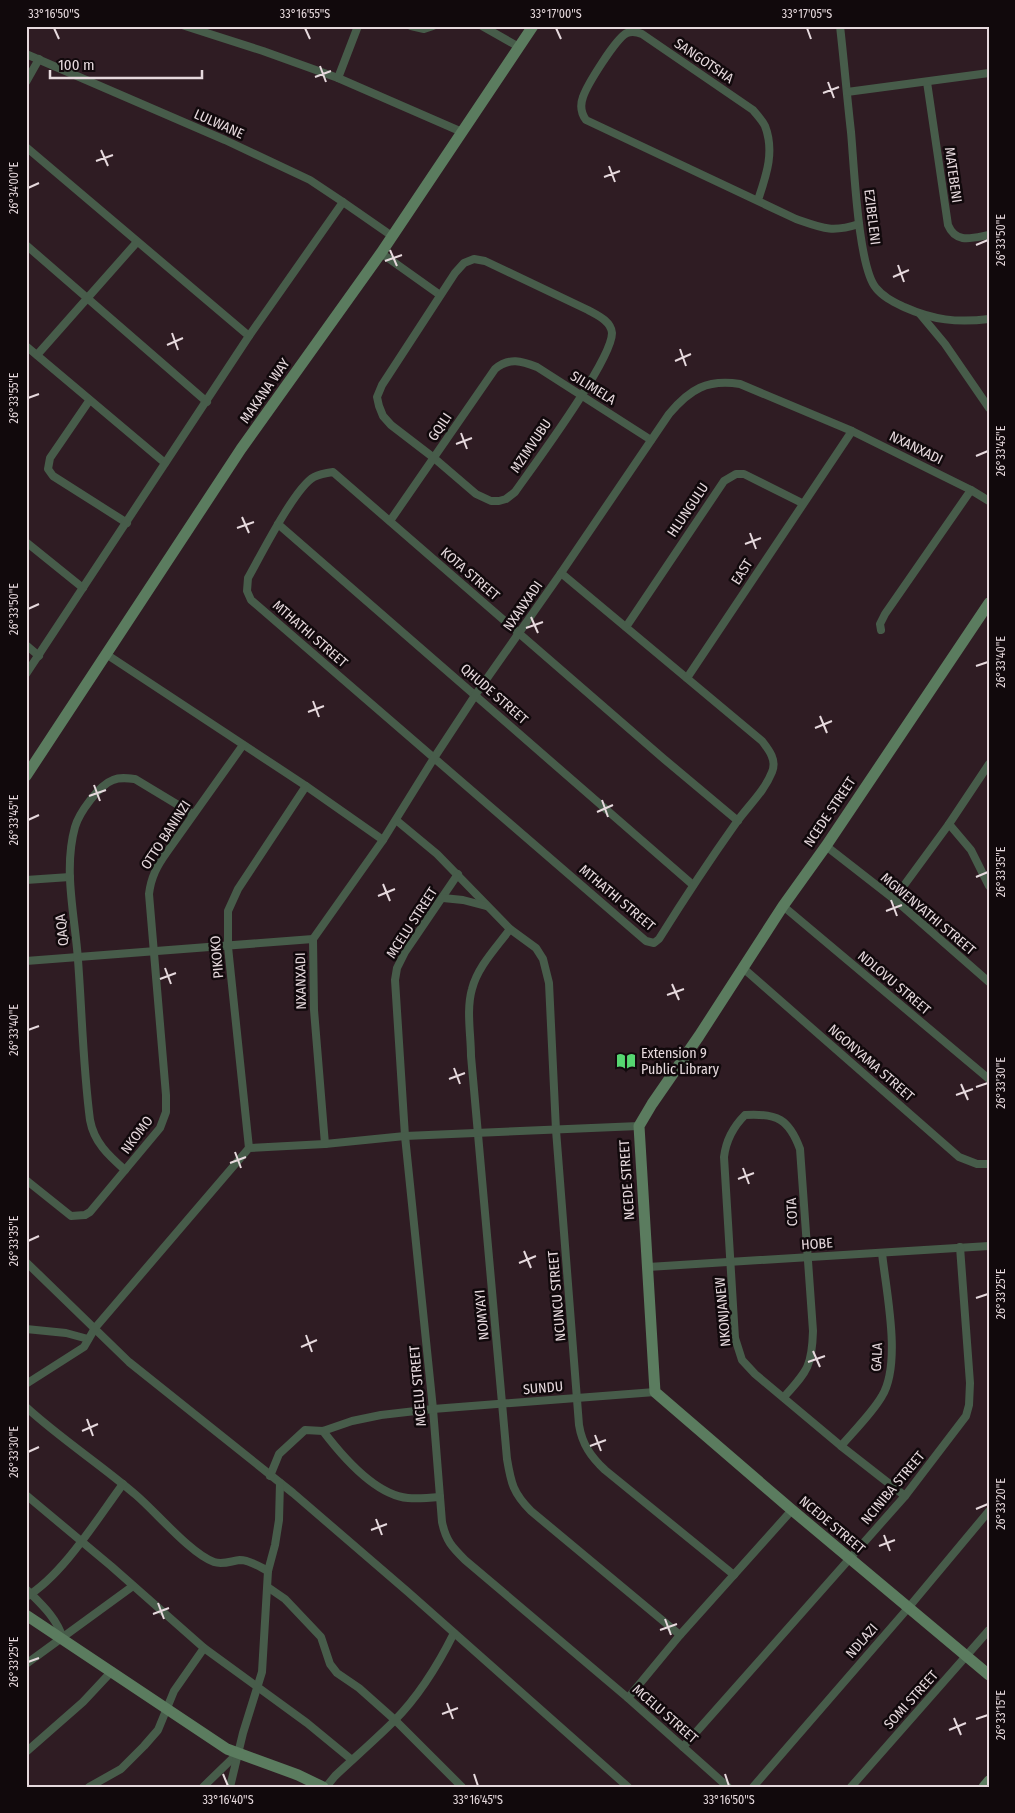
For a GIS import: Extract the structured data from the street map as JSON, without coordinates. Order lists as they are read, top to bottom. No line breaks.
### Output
{"streets":{"street":["SANGOTSHA","LULWANE","MATEBENI","EZIBELENI","SILIMELA","MAKANA WAY","GQILI","MZIMVUBU","NXANXADI","HLUNGULU","EAST","KOTA STREET","MTHATHI STREET","QHUDE STREET","NCEDE STREET","OTTO BANINZI","MGWENYATHI STREET","MCELU STREET","QAQA","PIKOKO","NDLOVU STREET","NGONYAMA STREET","NKOMO","COTA","HOBE","NCUNCU STREET","NKONJANEW","NOMYAYI","GALA","SUNDU","NCINIBA STREET","NDLAZI","SOMI STREET"]},"crossings":[["SANGOTSHA","EZIBELENI"],["LULWANE","MAKANA WAY"],["SILIMELA","GQILI"],["SILIMELA","MZIMVUBU"],["SILIMELA","NXANXADI"],["GQILI","MZIMVUBU"],["GQILI","KOTA STREET"],["NXANXADI","EAST"],["NXANXADI","KOTA STREET"],["NXANXADI","MTHATHI STREET"],["NXANXADI","QHUDE STREET"],["HLUNGULU","EAST"],["HLUNGULU","MTHATHI STREET"],["EAST","MTHATHI STREET"],["KOTA STREET","MTHATHI STREET"],["KOTA STREET","QHUDE STREET"],["MTHATHI STREET","QHUDE STREET"],["NCEDE STREET","MGWENYATHI STREET"],["NCEDE STREET","NDLOVU STREET"],["NCEDE STREET","NGONYAMA STREET"],["NCEDE STREET","HOBE"],["NCEDE STREET","SUNDU"],["NCEDE STREET","NCINIBA STREET"],["NCEDE STREET","NDLAZI"],["NCEDE STREET","SOMI STREET"],["OTTO BANINZI","QAQA"],["OTTO BANINZI","NKOMO"],["MCELU STREET","SUNDU"],["MCELU STREET","NCINIBA STREET"],["QAQA","NKOMO"],["COTA","HOBE"],["COTA","NKONJANEW"],["HOBE","NKONJANEW"],["HOBE","GALA"],["HOBE","NCINIBA STREET"],["NCUNCU STREET","NOMYAYI"],["NCUNCU STREET","SUNDU"],["NKONJANEW","GALA"],["NKONJANEW","NCINIBA STREET"],["NOMYAYI","SUNDU"]],"places":{"library":["Extension 9 Public Library"]},"scale_bar":"100 m","coordinates":["33°16'50\"S","33°16'55\"S","33°17'00\"S","33°17'05\"S","26°34'00\"E","26°33'50\"E","26°33'55\"E","26°33'45\"E","26°33'40\"E","26°33'35\"E","26°33'30\"E","26°33'25\"E","26°33'20\"E","26°33'15\"E","33°16'40\"S","33°16'45\"S"]}
